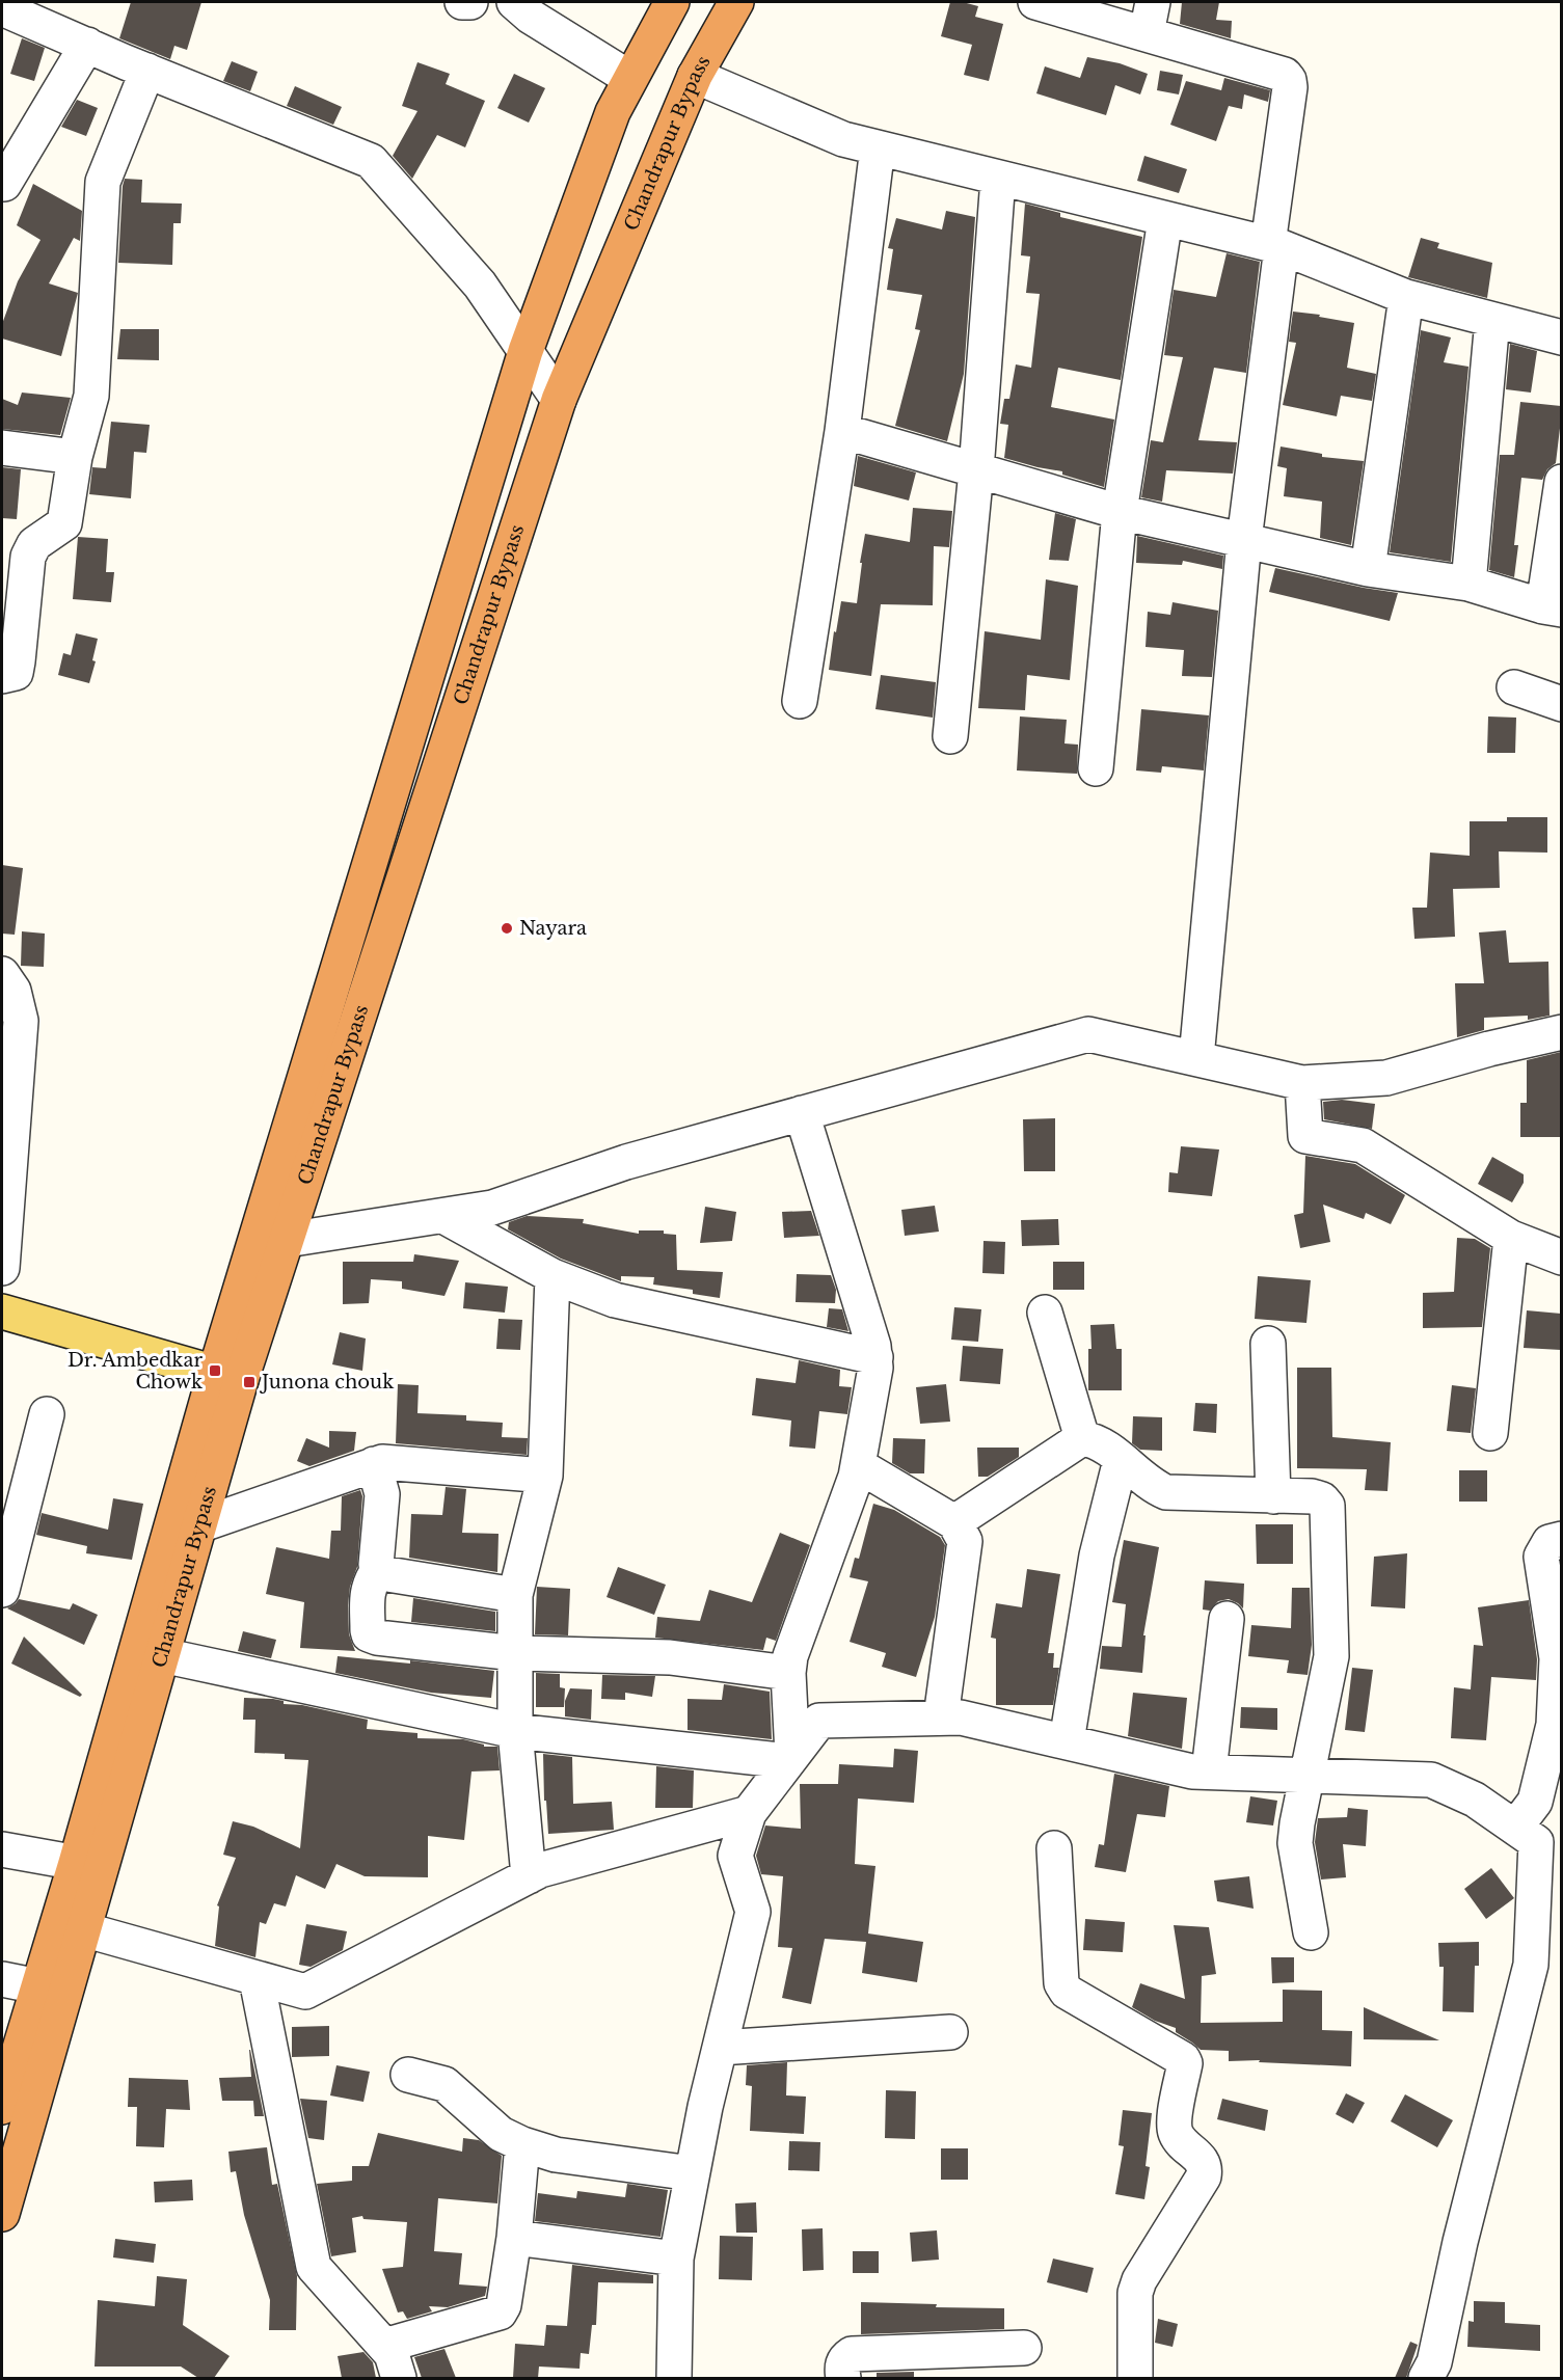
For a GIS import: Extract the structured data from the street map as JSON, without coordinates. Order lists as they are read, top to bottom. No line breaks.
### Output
{"streets":{"highway":["Chandrapur Bypass"]},"places":{"other":["Nayara"],"transit":["Dr. Ambedkar Chowk","Junona chouk"]}}
